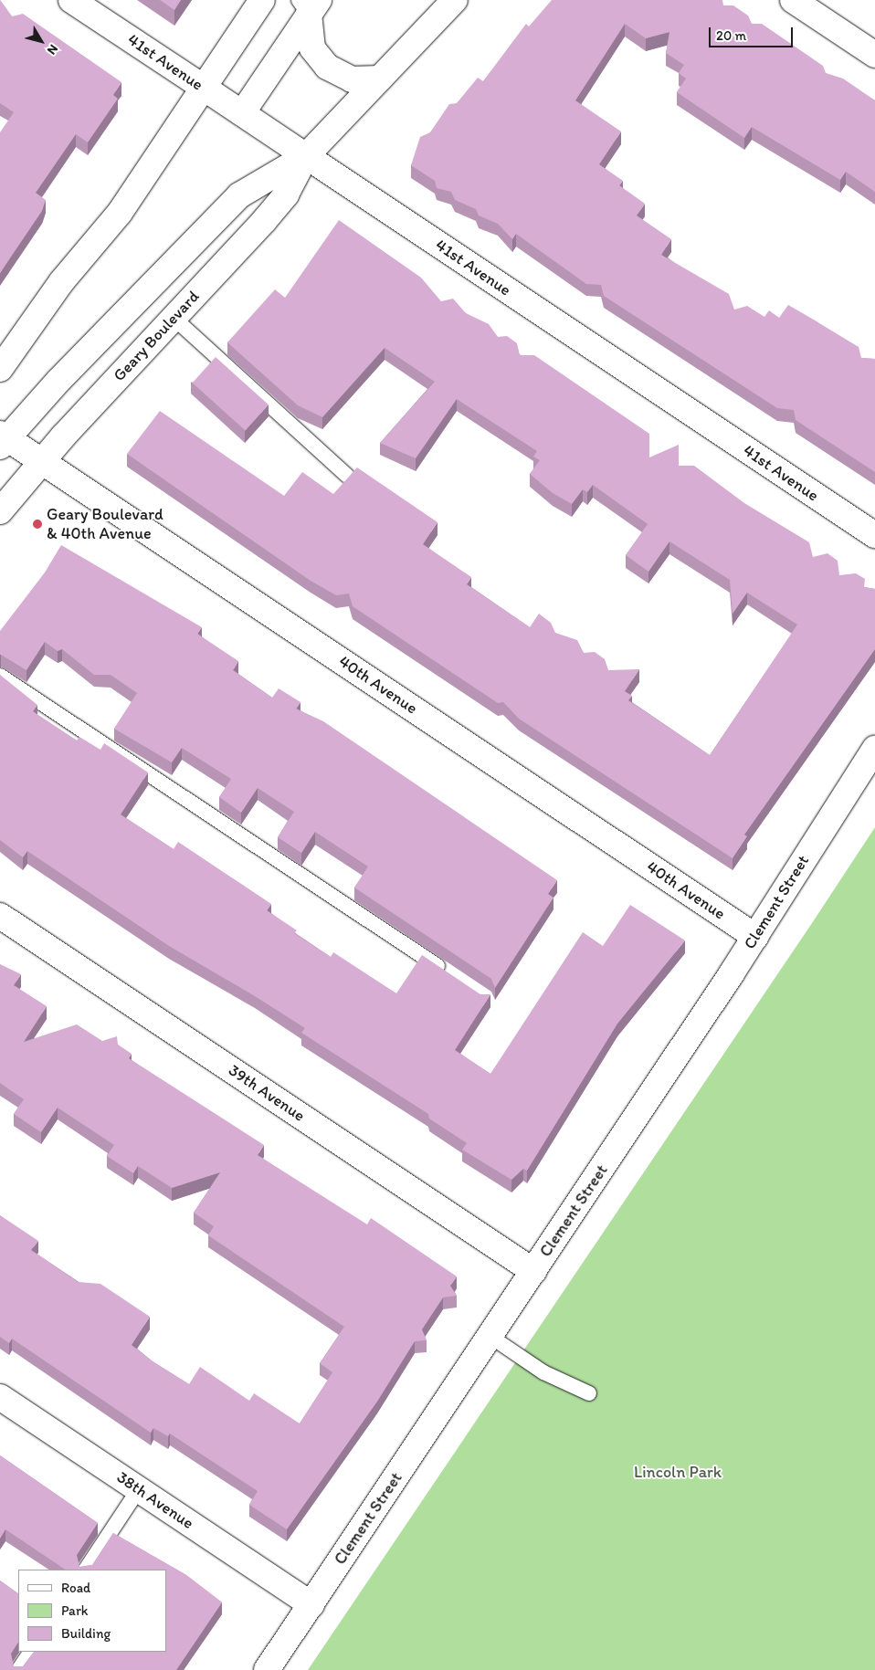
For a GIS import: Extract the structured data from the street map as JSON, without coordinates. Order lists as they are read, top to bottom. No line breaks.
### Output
{"streets":{"street":["41st Avenue","Geary Boulevard","40th Avenue","Clement Street","39th Avenue","38th Avenue"]},"crossings":[["41st Avenue","Geary Boulevard"],["Geary Boulevard","40th Avenue"],["40th Avenue","Clement Street"],["Clement Street","39th Avenue"],["Clement Street","38th Avenue"]],"parks":["Lincoln Park"],"places":["Geary Boulevard & 40th Avenue"],"legend":["Road","Park","Building"],"scale_bar":"20 m","north":"bottom right"}
